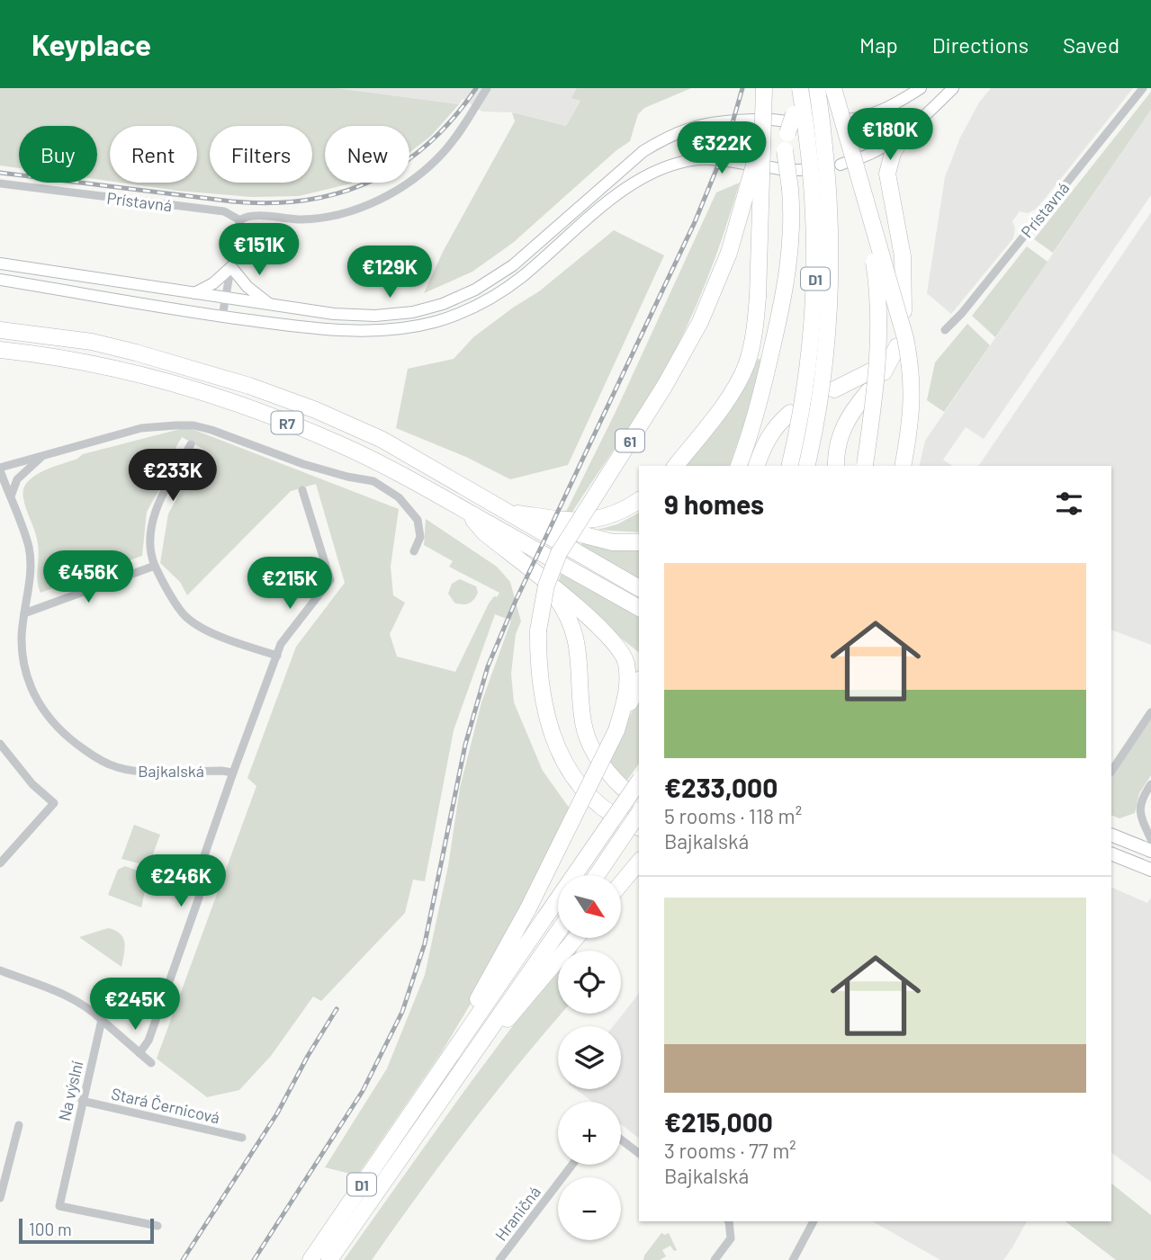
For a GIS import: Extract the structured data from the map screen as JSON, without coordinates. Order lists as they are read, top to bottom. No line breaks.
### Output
{"streets":{"highway":["D1","R7","61"],"street":["Prístavná","Bajkalská","Na výslní","Stará Černicová","Hraničná"]},"crossings":[["Na výslní","Stará Černicová"]],"scale_bar":"100 m","north":"bottom right","page":{"header":"Keyplace","nav":["Map","Directions","Saved"],"price":["€180K","€322K","€151K","€129K","€233K","€456K","€215K","€246K","€245K"],"chip":["Buy","Rent","Filters","New"],"heading":"9 homes","list":[{"name":"€233,000","note":"5 rooms · 118 m² · Bajkalská"},{"name":"€215,000","note":"3 rooms · 77 m² · Bajkalská"}],"map_buttons":["+","−"],"scale":"100 m"}}
